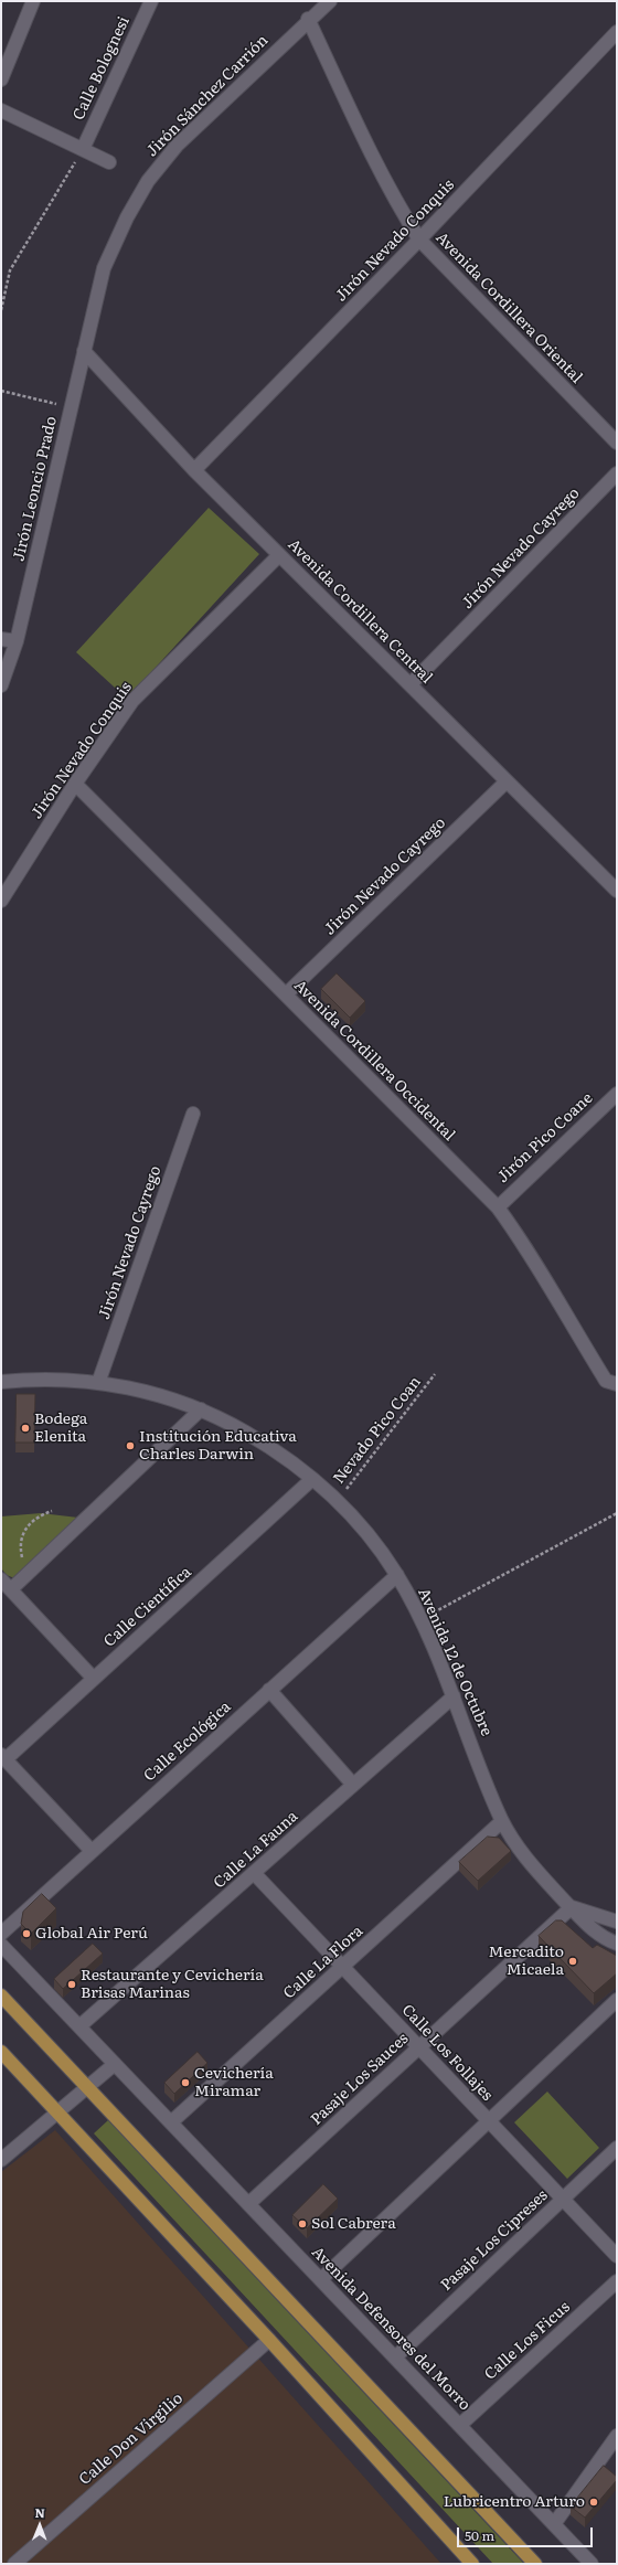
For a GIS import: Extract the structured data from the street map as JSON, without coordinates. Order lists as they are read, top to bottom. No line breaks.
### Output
{"streets":{"street":["Calle Bolognesi","Jirón Sánchez Carrión","Jirón Nevado Conquis","Avenida Cordillera Oriental","Jirón Leoncio Prado","Jirón Nevado Cayrego","Avenida Cordillera Central","Avenida Cordillera Occidental","Jirón Pico Coane","Calle Científica","Avenida 12 de Octubre","Calle Ecológica","Calle La Fauna","Calle La Flora","Calle Los Follajes","Pasaje Los Sauces","Pasaje Los Cipreses","Avenida Defensores del Morro","Calle Los Ficus","Calle Don Virgilio"],"path":["Nevado Pico Coan"]},"crossings":[["Jirón Sánchez Carrión","Avenida Cordillera Oriental"],["Jirón Sánchez Carrión","Jirón Leoncio Prado"],["Jirón Sánchez Carrión","Avenida Cordillera Central"],["Jirón Nevado Conquis","Avenida Cordillera Oriental"],["Jirón Nevado Conquis","Avenida Cordillera Central"],["Jirón Nevado Conquis","Avenida Cordillera Occidental"],["Jirón Leoncio Prado","Avenida Cordillera Central"],["Jirón Nevado Cayrego","Avenida Cordillera Central"],["Jirón Nevado Cayrego","Avenida Cordillera Occidental"],["Jirón Nevado Cayrego","Avenida 12 de Octubre"],["Avenida Cordillera Occidental","Jirón Pico Coane"],["Nevado Pico Coan","Avenida 12 de Octubre"],["Calle Científica","Avenida 12 de Octubre"],["Avenida 12 de Octubre","Calle Ecológica"],["Avenida 12 de Octubre","Calle La Fauna"],["Avenida 12 de Octubre","Calle La Flora"],["Avenida 12 de Octubre","Pasaje Los Sauces"],["Calle La Fauna","Calle Los Follajes"],["Calle La Fauna","Avenida Defensores del Morro"],["Calle La Flora","Calle Los Follajes"],["Calle La Flora","Avenida Defensores del Morro"],["Calle Los Follajes","Pasaje Los Sauces"],["Calle Los Follajes","Pasaje Los Cipreses"],["Pasaje Los Sauces","Avenida Defensores del Morro"],["Pasaje Los Cipreses","Avenida Defensores del Morro"],["Avenida Defensores del Morro","Calle Los Ficus"]],"places":["Bodega Elenita","Institución Educativa Charles Darwin","Global Air Perú","Mercadito Micaela","Restaurante y Cevichería Brisas Marinas","Cevichería Miramar","Sol Cabrera","Lubricentro Arturo"],"scale_bar":"50 m","north":"top"}
